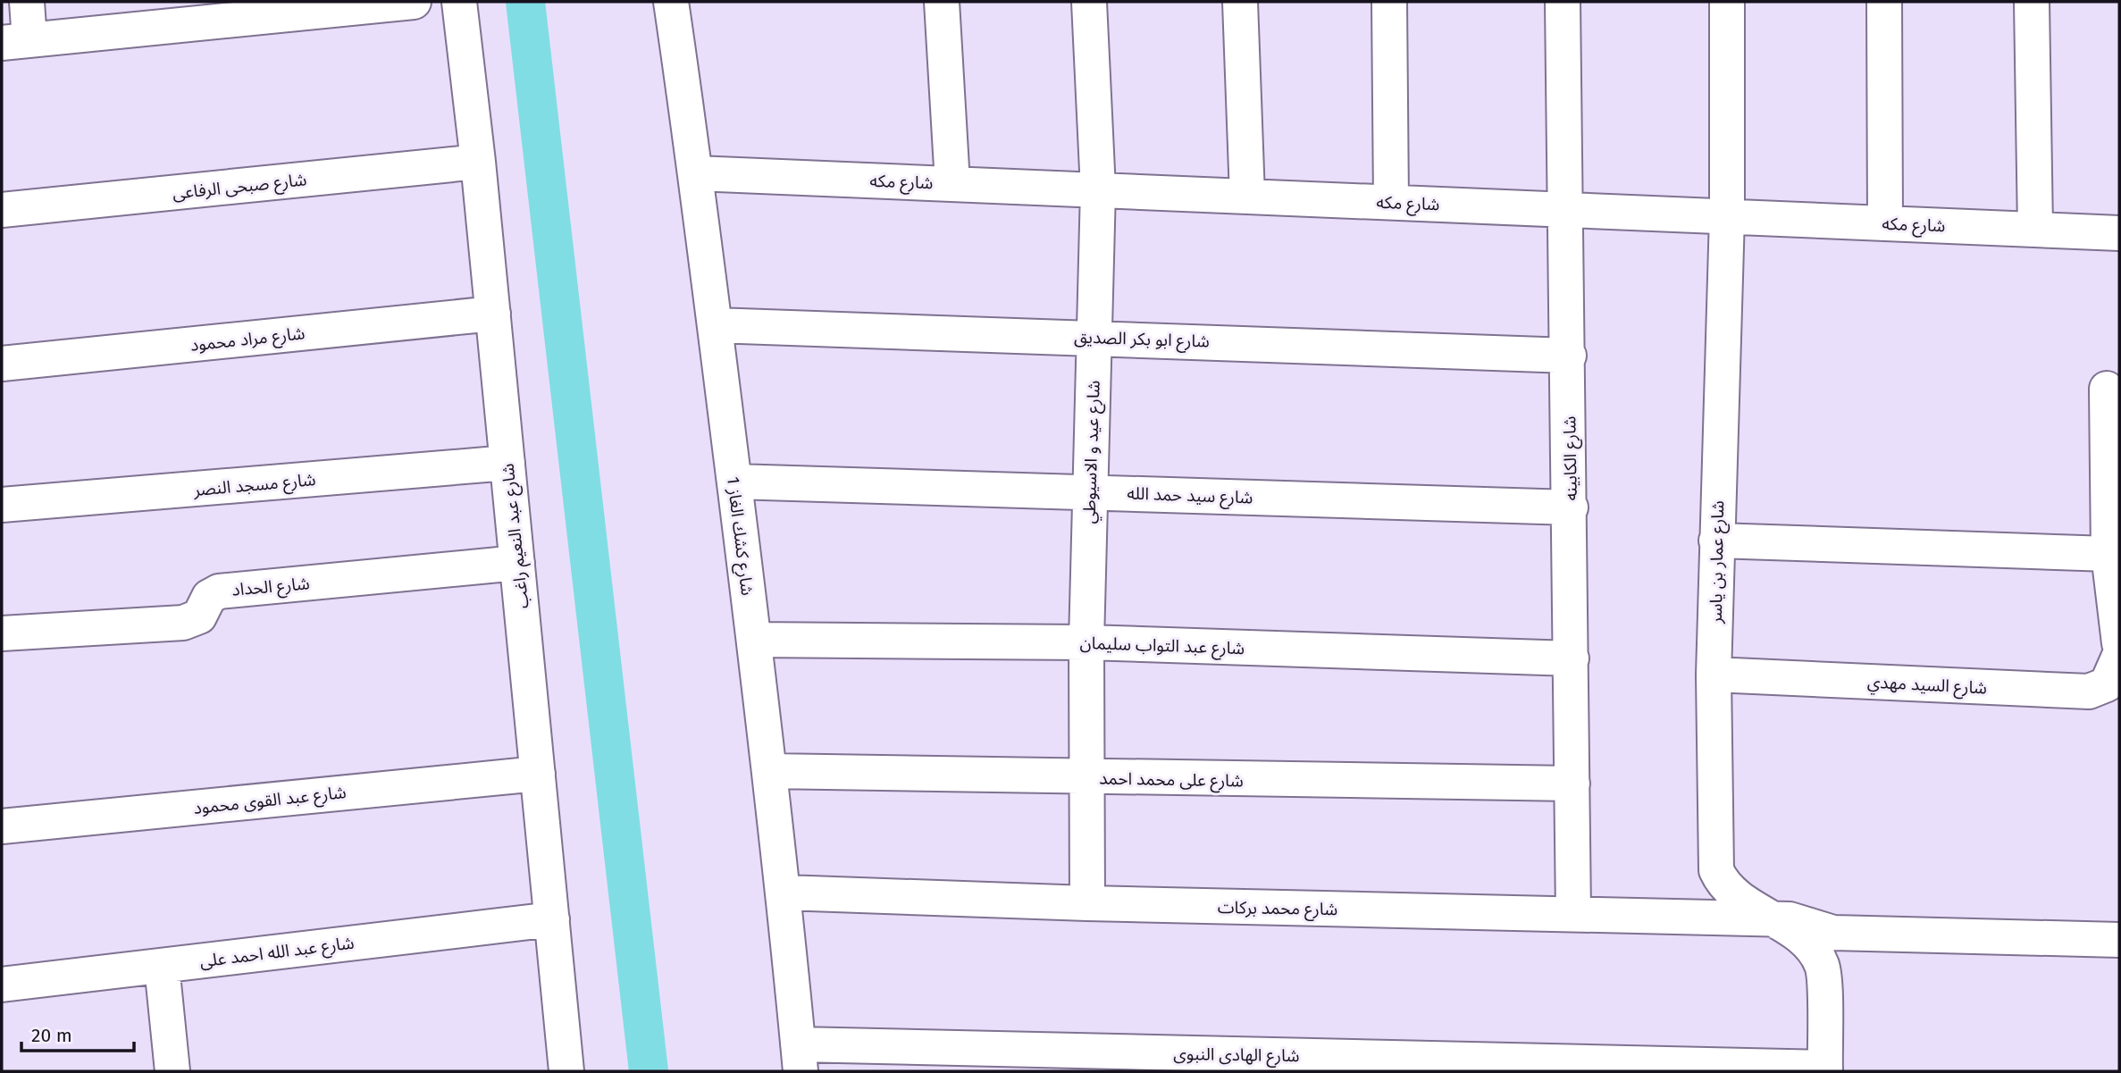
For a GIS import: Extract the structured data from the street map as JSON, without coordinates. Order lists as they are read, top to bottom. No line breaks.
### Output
{"streets":{"street":["شارع مكه","شارع صبحى الرفاعى","شارع مراد محمود","شارع ابو بكر الصديق","شارع عيد و الاسيوطي","شارع الكابينه","شارع مسجد النصر","شارع سيد حمد الله","شارع عبد النعيم راغب","شارع كشك الغاز 1","شارع عمار بن ياسر","شارع الحداد","شارع عبد التواب سليمان","شارع السيد مهدي","شارع على محمد احمد","شارع عبد القوى محمود","شارع محمد بركات","شارع عبد الله احمد على","شارع الهادى النبوى"]},"crossings":[["شارع مكه","شارع عيد و الاسيوطي"],["شارع مكه","شارع الكابينه"],["شارع مكه","شارع كشك الغاز 1"],["شارع مكه","شارع عمار بن ياسر"],["شارع صبحى الرفاعى","شارع عبد النعيم راغب"],["شارع مراد محمود","شارع عبد النعيم راغب"],["شارع ابو بكر الصديق","شارع عيد و الاسيوطي"],["شارع ابو بكر الصديق","شارع الكابينه"],["شارع ابو بكر الصديق","شارع كشك الغاز 1"],["شارع عيد و الاسيوطي","شارع سيد حمد الله"],["شارع عيد و الاسيوطي","شارع عبد التواب سليمان"],["شارع عيد و الاسيوطي","شارع على محمد احمد"],["شارع عيد و الاسيوطي","شارع محمد بركات"],["شارع الكابينه","شارع سيد حمد الله"],["شارع الكابينه","شارع عبد التواب سليمان"],["شارع الكابينه","شارع على محمد احمد"],["شارع الكابينه","شارع محمد بركات"],["شارع مسجد النصر","شارع عبد النعيم راغب"],["شارع سيد حمد الله","شارع كشك الغاز 1"],["شارع عبد النعيم راغب","شارع الحداد"],["شارع عبد النعيم راغب","شارع عبد القوى محمود"],["شارع عبد النعيم راغب","شارع عبد الله احمد على"],["شارع كشك الغاز 1","شارع عبد التواب سليمان"],["شارع كشك الغاز 1","شارع على محمد احمد"],["شارع كشك الغاز 1","شارع محمد بركات"],["شارع كشك الغاز 1","شارع الهادى النبوى"],["شارع عمار بن ياسر","شارع السيد مهدي"],["شارع عمار بن ياسر","شارع محمد بركات"],["شارع عمار بن ياسر","شارع الهادى النبوى"]],"scale_bar":"20 m"}
